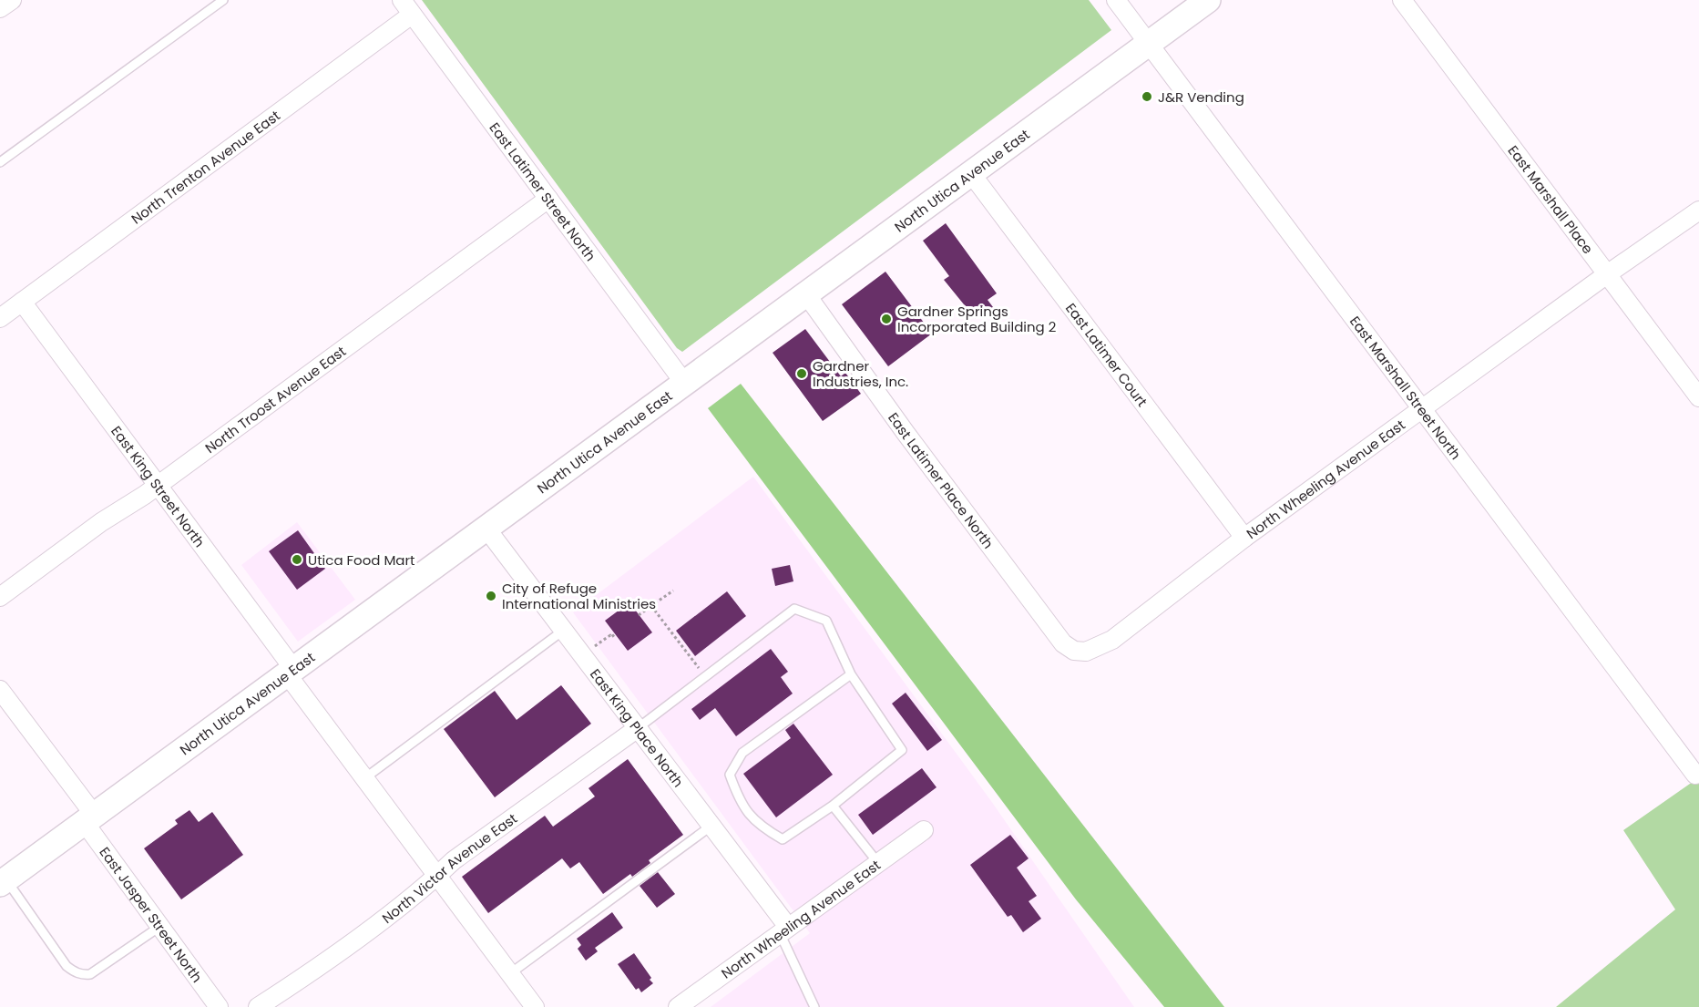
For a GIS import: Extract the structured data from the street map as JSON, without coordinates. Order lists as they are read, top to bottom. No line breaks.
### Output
{"streets":{"main road":["North Utica Avenue East"],"street":["North Trenton Avenue East","East Latimer Street North","East Marshall Place","East Latimer Court","East Marshall Street North","North Troost Avenue East","East Latimer Place North","North Wheeling Avenue East","East King Street North","East King Place North","North Victor Avenue East","East Jasper Street North"]},"crossings":[["North Trenton Avenue East","East Latimer Street North"],["North Trenton Avenue East","East King Street North"],["North Utica Avenue East","East Latimer Street North"],["North Utica Avenue East","East Latimer Court"],["North Utica Avenue East","East Marshall Street North"],["North Utica Avenue East","East Latimer Place North"],["North Utica Avenue East","East King Street North"],["North Utica Avenue East","East King Place North"],["North Utica Avenue East","East Jasper Street North"],["East Latimer Street North","North Troost Avenue East"],["East Marshall Place","North Wheeling Avenue East"],["East Latimer Court","North Wheeling Avenue East"],["East Marshall Street North","North Wheeling Avenue East"],["North Troost Avenue East","East King Street North"],["East Latimer Place North","North Wheeling Avenue East"],["North Wheeling Avenue East","East King Place North"],["East King Street North","North Victor Avenue East"],["East King Place North","North Victor Avenue East"]],"places":["J&R Vending","Gardner Springs Incorporated Building 2","Gardner Industries, Inc.","Utica Food Mart","City of Refuge International Ministries"]}
